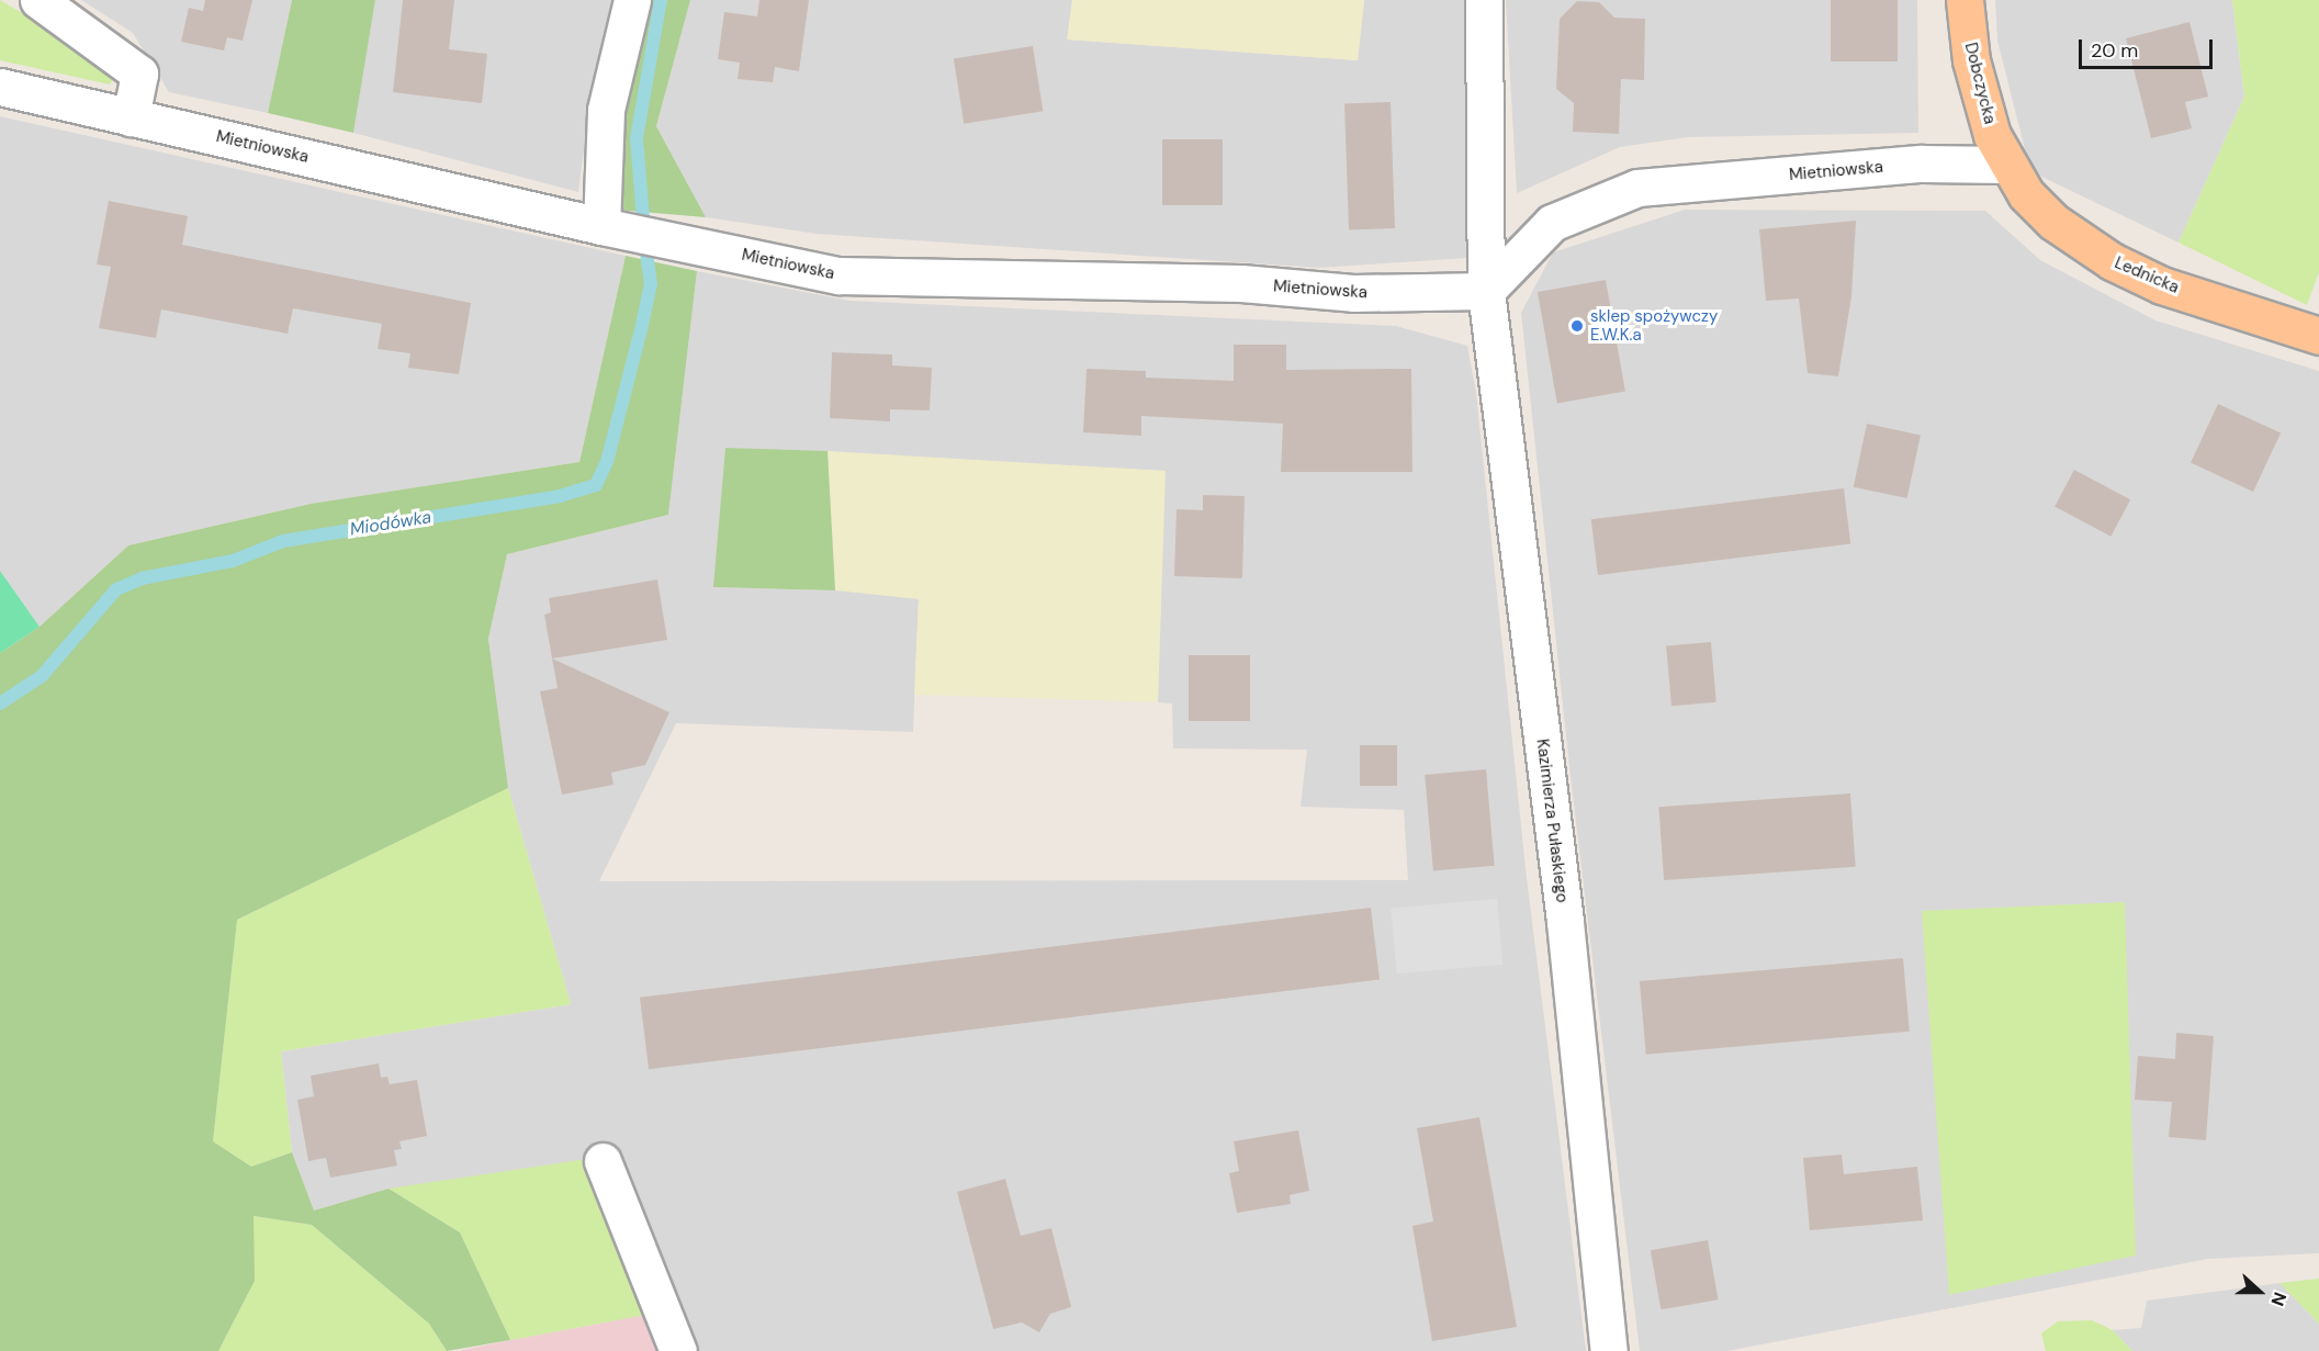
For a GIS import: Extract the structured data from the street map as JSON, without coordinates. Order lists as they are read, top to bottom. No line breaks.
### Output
{"streets":{"main road":["Dobczycka","Lednicka"],"street":["Mietniowska","Kazimierza Pułaskiego"]},"crossings":[["Dobczycka","Mietniowska"],["Dobczycka","Lednicka"],["Mietniowska","Lednicka"],["Mietniowska","Kazimierza Pułaskiego"]],"water":["Miodówka"],"places":["sklep spożywczy E.W.K.a"],"scale_bar":"20 m","north":"right"}
